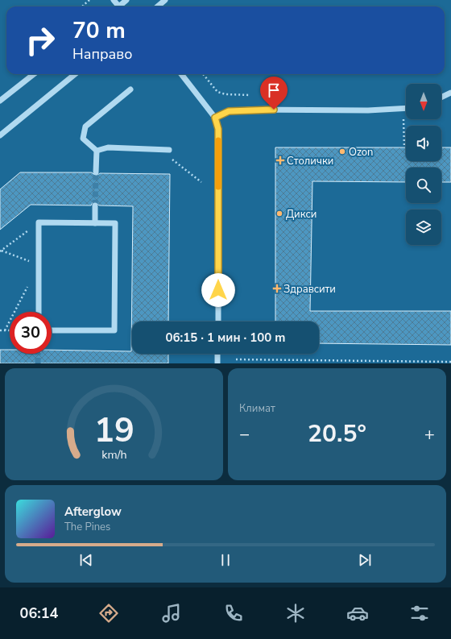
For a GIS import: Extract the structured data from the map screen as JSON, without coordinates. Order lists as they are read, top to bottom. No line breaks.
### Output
{"places":{"other":["Ozon","Дикси"],"health":["Столички","Здравсити"]},"north":"bottom","page":{"turn":["70 m","Направо"],"limit":"30","trip":"06:15 · 1 мин · 100 m","tile":"Климат","heat":["−","20.5°","+"],"song":["Afterglow","The Pines"],"tabs":"06:14","gauge":["19","km/h"]}}
